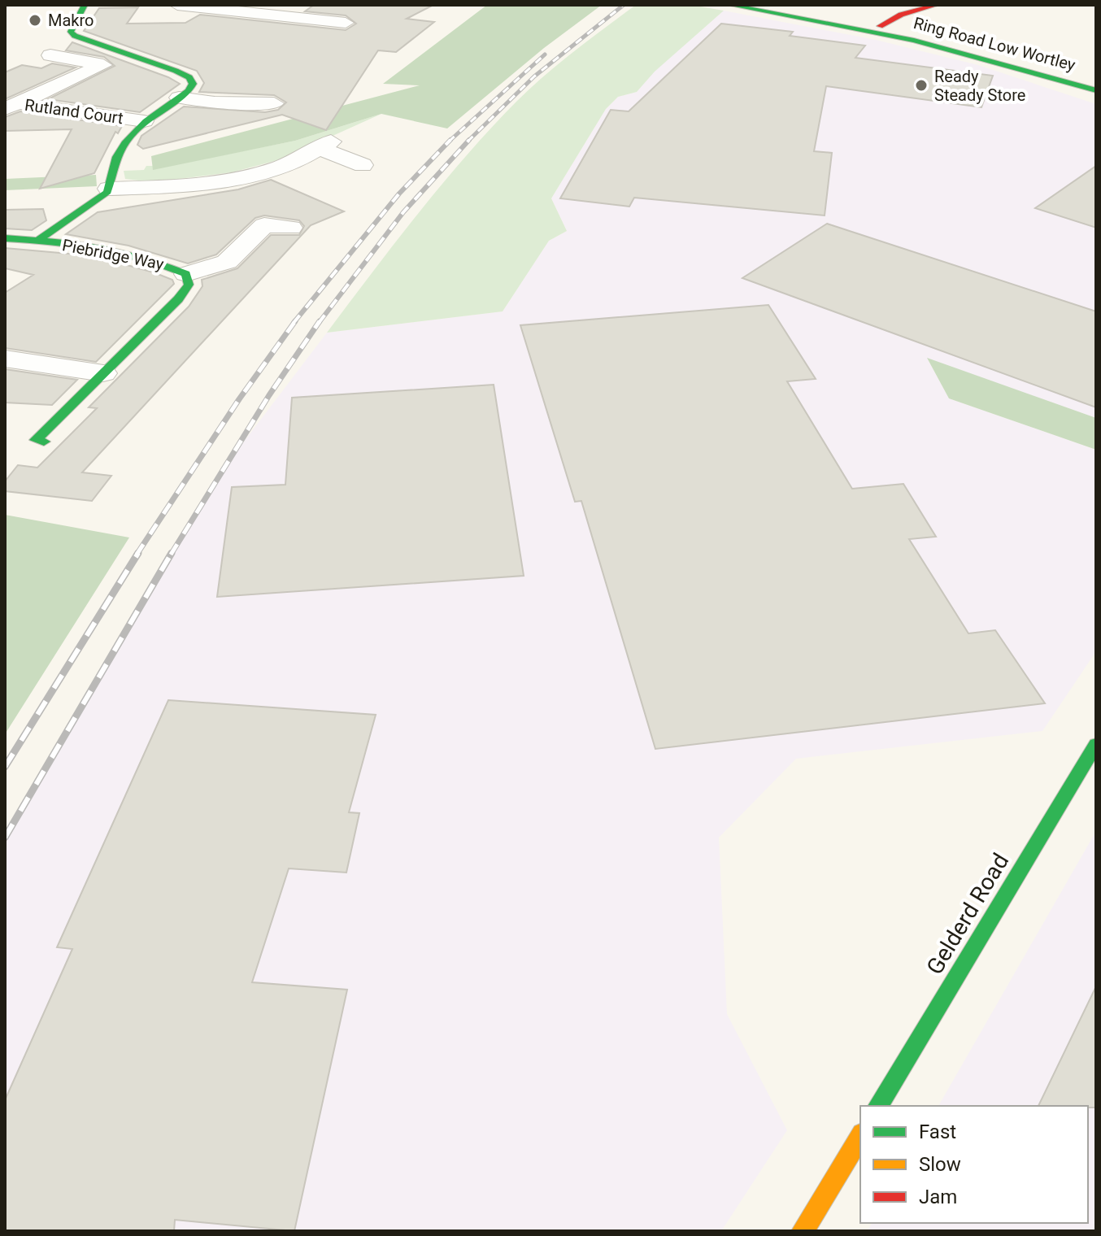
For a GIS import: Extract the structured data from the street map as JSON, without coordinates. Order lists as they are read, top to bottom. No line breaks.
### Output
{"streets":{"main road":["Ring Road Low Wortley","Piebridge Way","Gelderd Road"],"street":["Rutland Court"]},"places":["Makro","Ready Steady Store"],"legend":["Fast","Slow","Jam"]}
